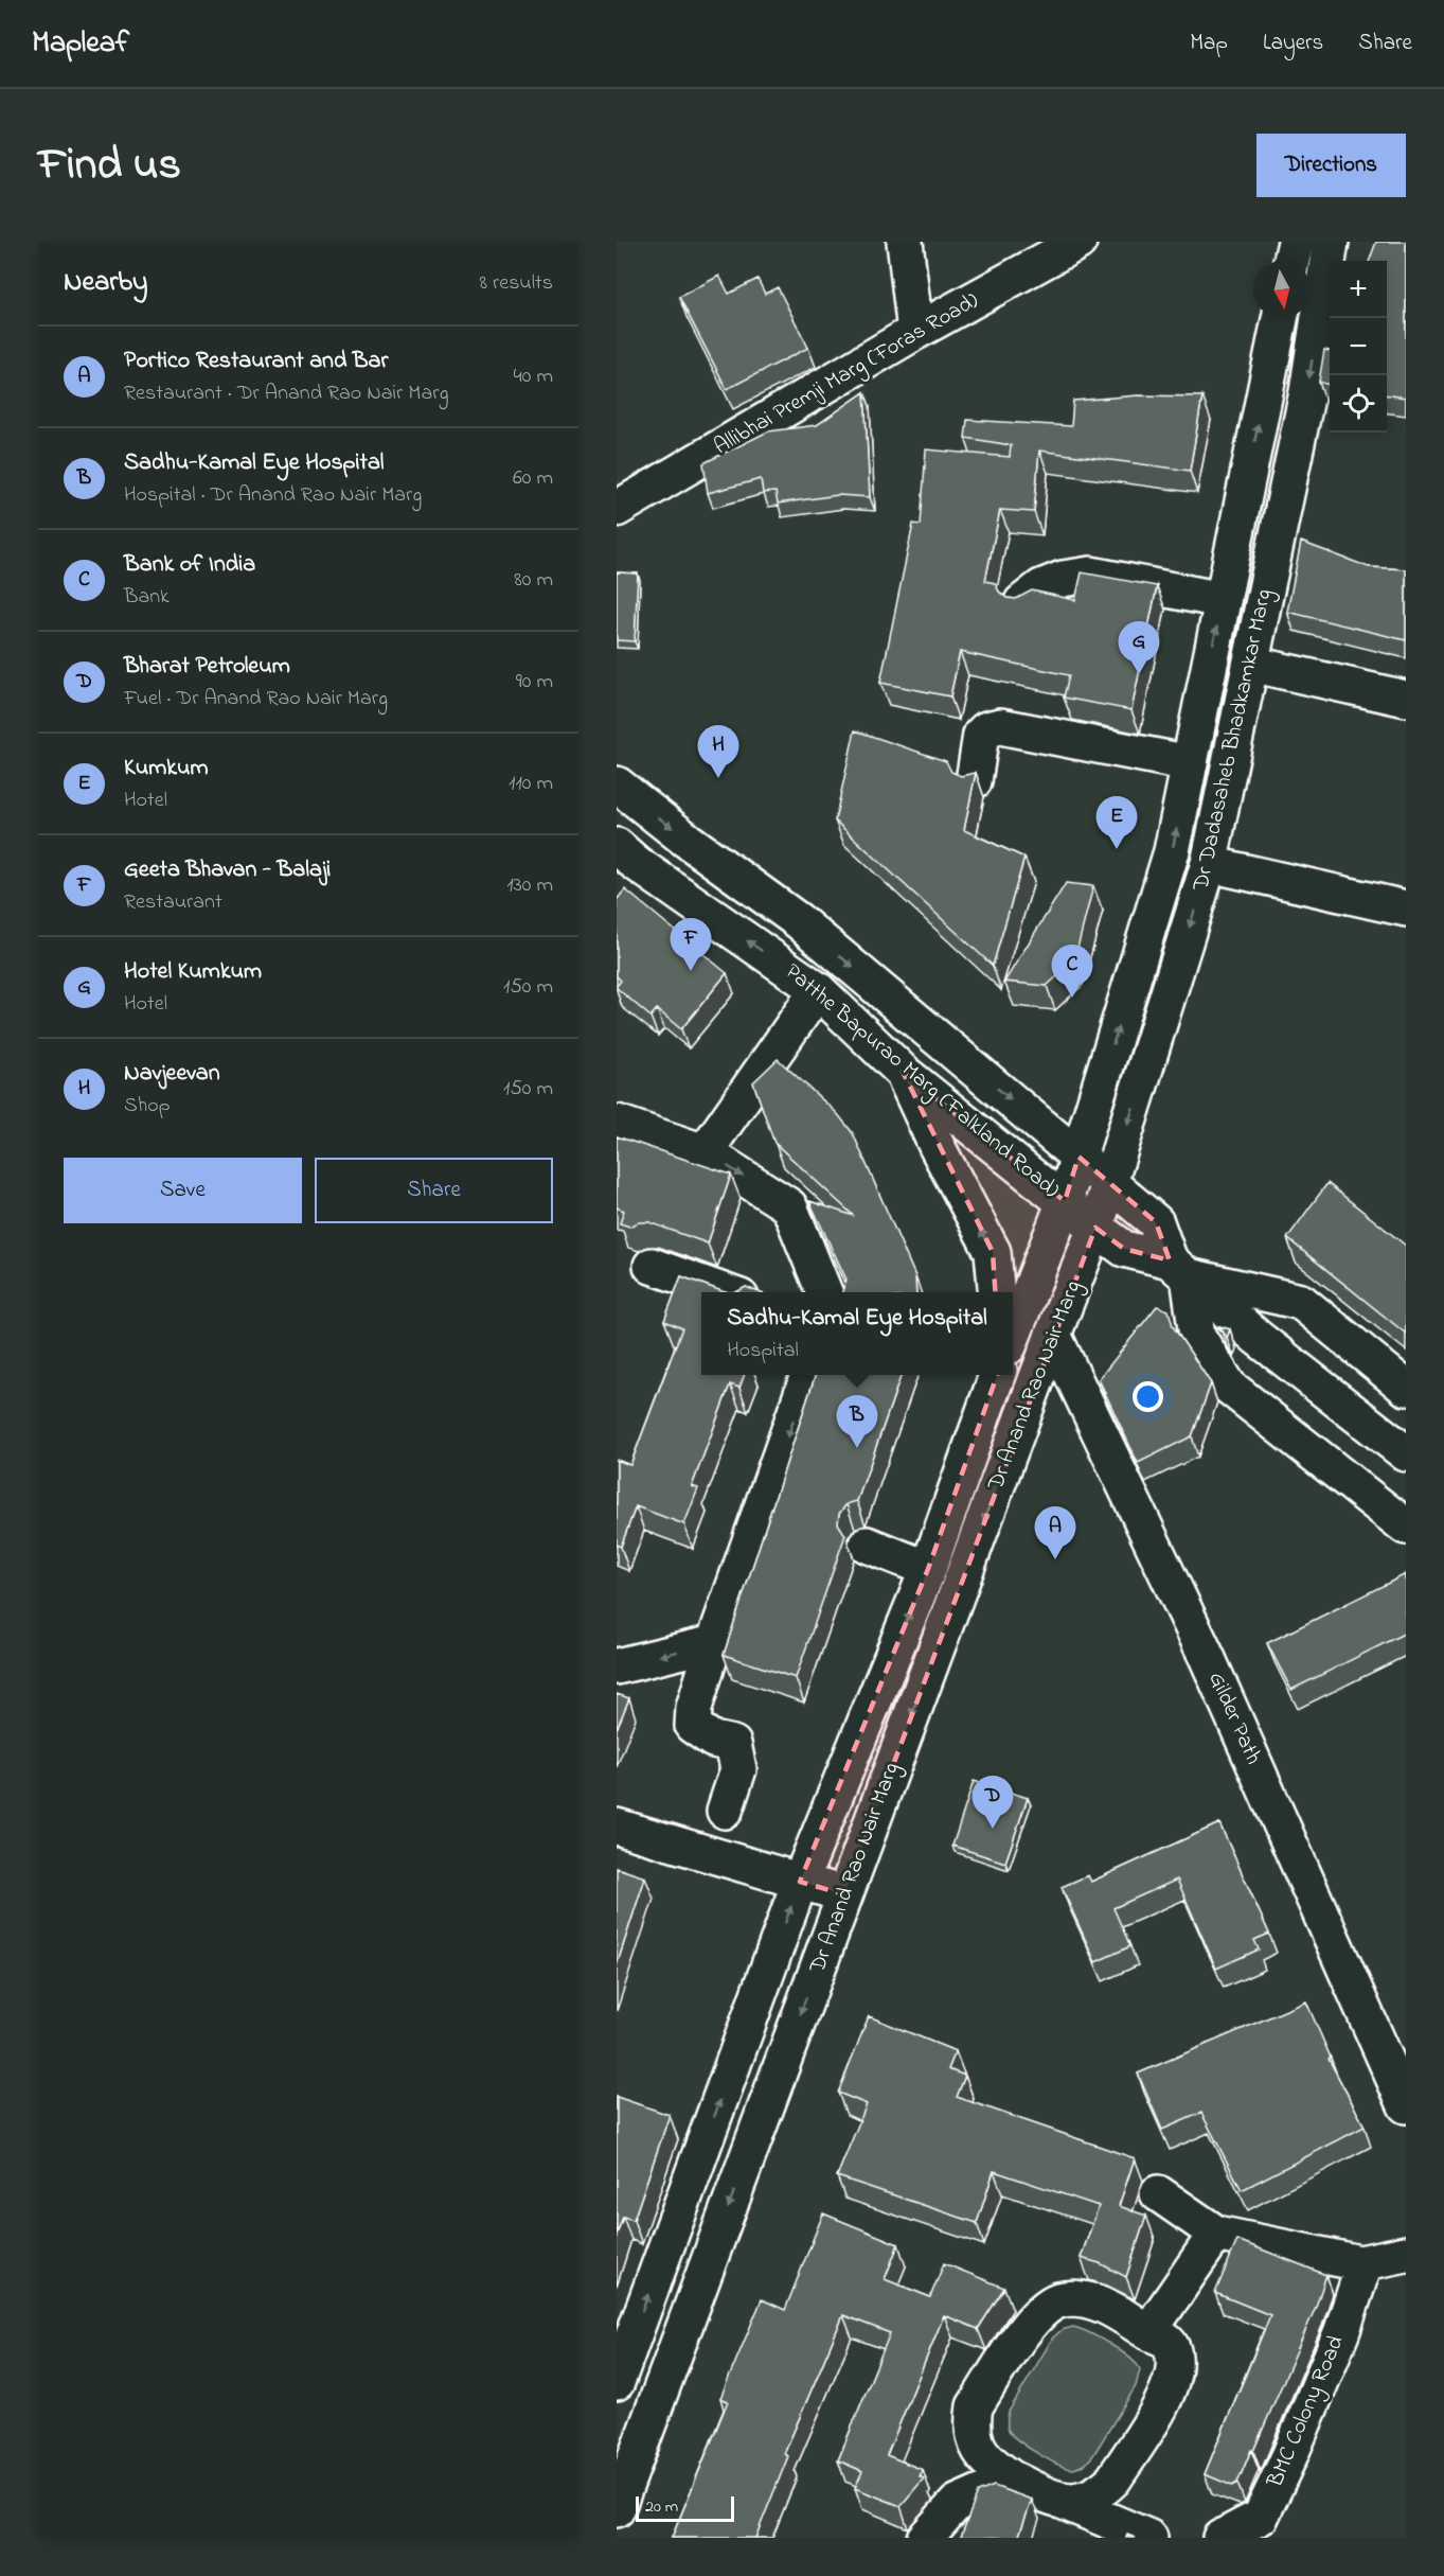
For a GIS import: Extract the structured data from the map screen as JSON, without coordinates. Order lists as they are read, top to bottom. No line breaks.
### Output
{"streets":{"main road":["Allibhai Premji Marg (Foras Road)","Dr Dadasaheb Bhadkamkar Marg","Patthe Bapurao Marg (Falkland Road)","Dr Anand Rao Nair Marg","Gilder Path","BMC Colony Road"]},"crossings":[["Dr Dadasaheb Bhadkamkar Marg","Patthe Bapurao Marg (Falkland Road)"],["Dr Dadasaheb Bhadkamkar Marg","Dr Anand Rao Nair Marg"],["Patthe Bapurao Marg (Falkland Road)","Dr Anand Rao Nair Marg"],["Dr Anand Rao Nair Marg","Gilder Path"]],"scale_bar":"20 m","north":"bottom","page":{"header":"Mapleaf","nav":["Map","Layers","Share"],"title":"Find us","buttons":["Directions",["Save","Share"]],"heading":["Nearby","8 results"],"map_buttons":["+","−"],"list":[{"mark":"A","name":"Portico Restaurant and Bar","note":"Restaurant · Dr Anand Rao Nair Marg","value":"40 m"},{"mark":"B","name":"Sadhu-Kamal Eye Hospital","note":"Hospital · Dr Anand Rao Nair Marg","value":"60 m"},{"mark":"C","name":"Bank of India","note":"Bank","value":"80 m"},{"mark":"D","name":"Bharat Petroleum","note":"Fuel · Dr Anand Rao Nair Marg","value":"90 m"},{"mark":"E","name":"Kumkum","note":"Hotel","value":"110 m"},{"mark":"F","name":"Geeta Bhavan - Balaji","note":"Restaurant","value":"130 m"},{"mark":"G","name":"Hotel Kumkum","note":"Hotel","value":"150 m"},{"mark":"H","name":"Navjeevan","note":"Shop","value":"150 m"}],"pins":["G","H","E","F","C","B","A","D"],"popup":["Sadhu-Kamal Eye Hospital","Hospital"],"scale":"20 m"}}
